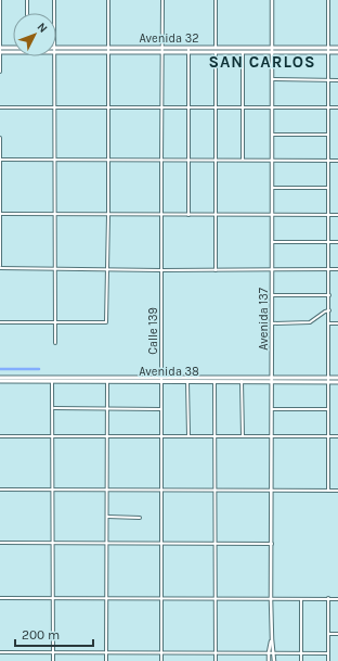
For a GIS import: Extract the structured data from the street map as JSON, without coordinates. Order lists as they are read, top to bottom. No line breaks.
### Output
{"streets":{"main road":["Avenida 32","Avenida 38"],"street":["Avenida 137","Calle 139"]},"crossings":[["Avenida 32","Avenida 137"],["Avenida 32","Calle 139"],["Avenida 137","Avenida 38"],["Calle 139","Avenida 38"]],"districts":["SAN CARLOS"],"scale_bar":"200 m","north":"top right"}
